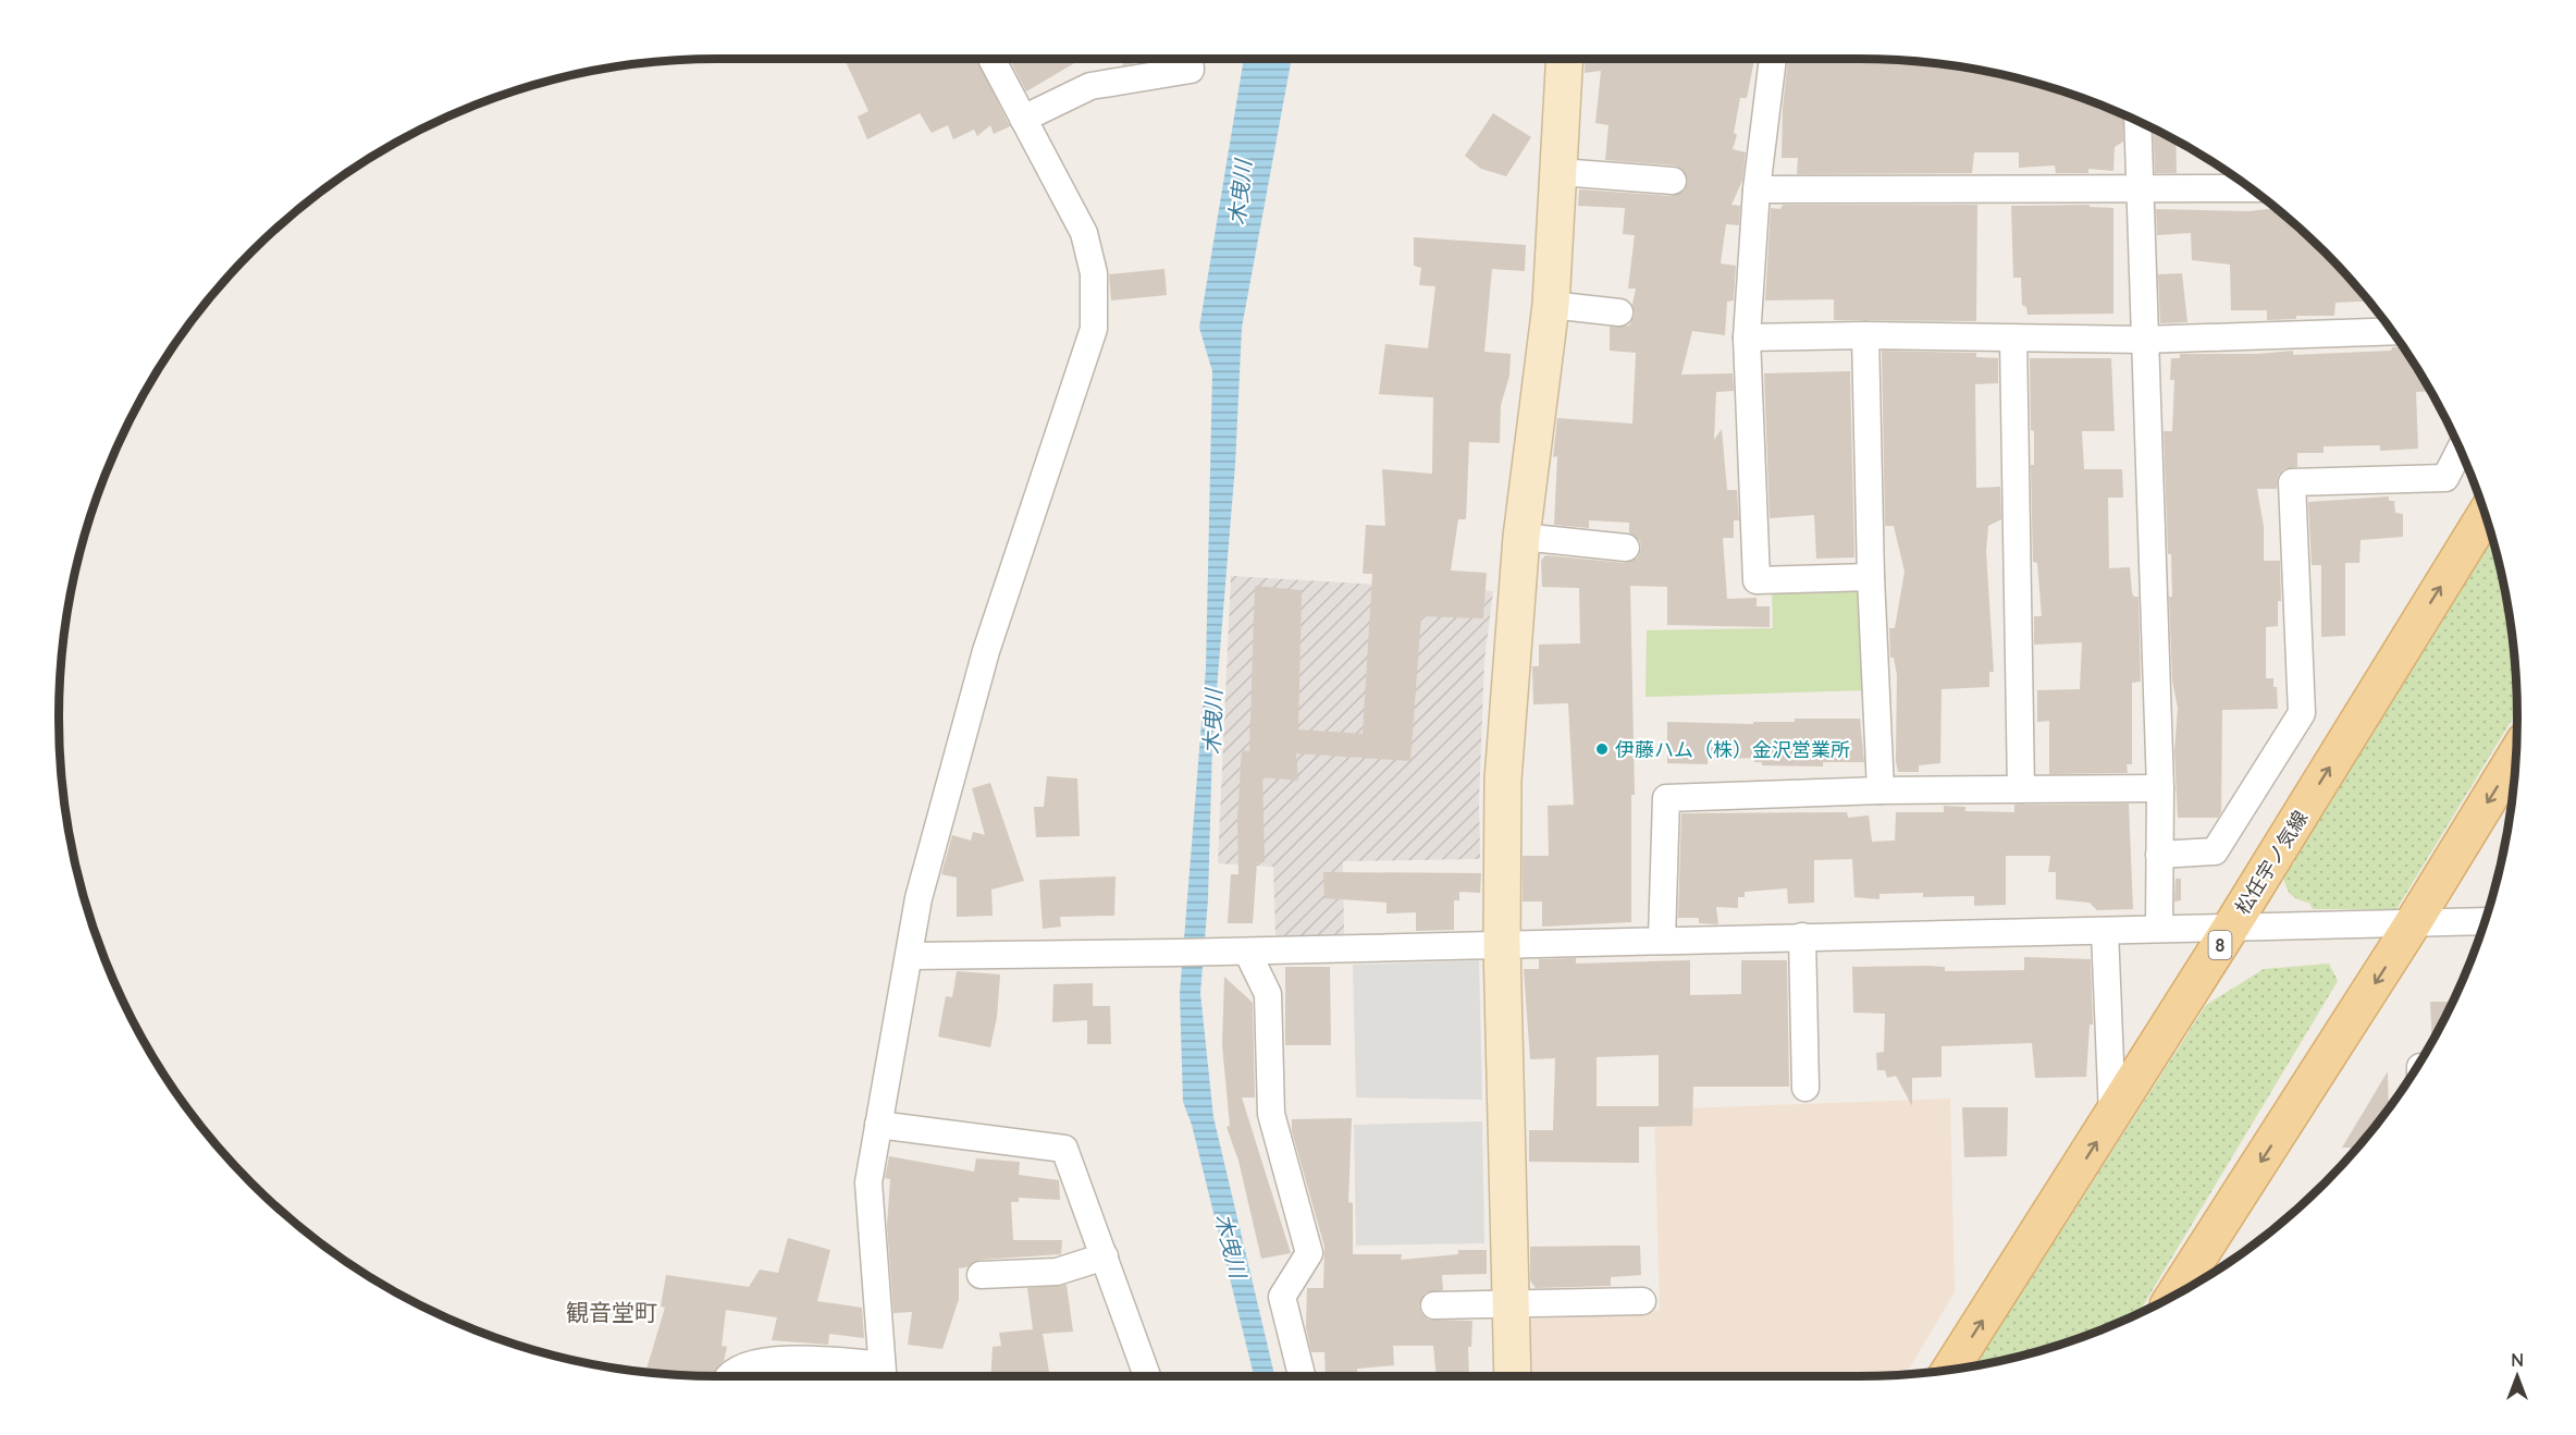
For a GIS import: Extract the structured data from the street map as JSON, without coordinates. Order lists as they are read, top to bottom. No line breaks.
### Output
{"streets":{"main road":["松任宇ノ気線","8"]},"districts":["観音堂町"],"water":["木曳川"],"places":["伊藤ハム（株）金沢営業所"],"north":"top"}
